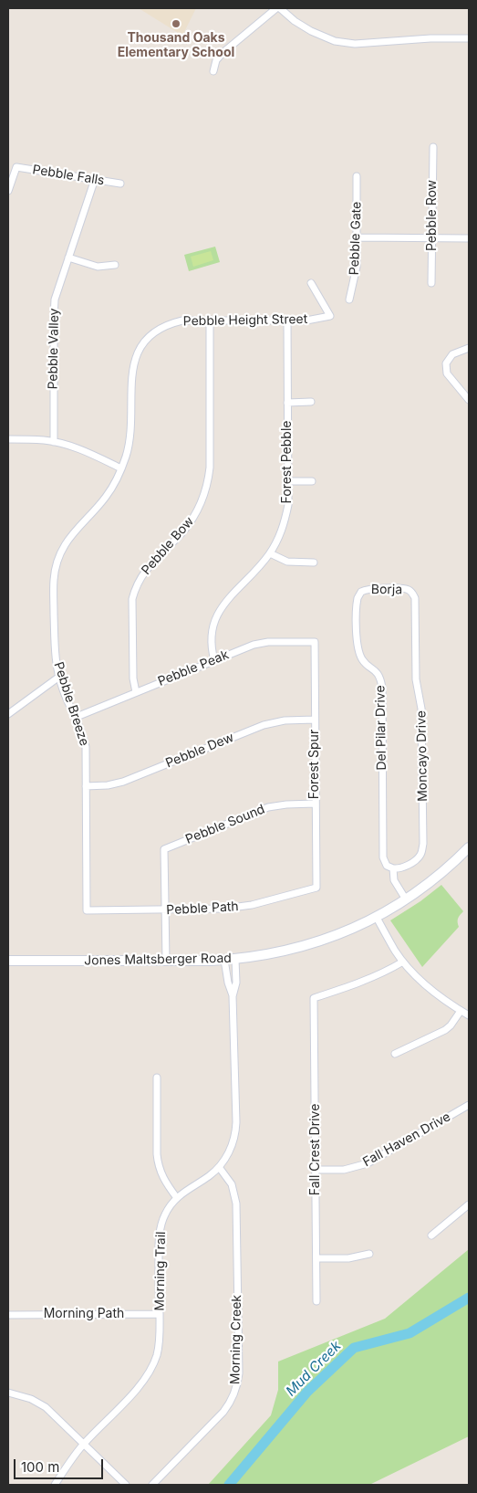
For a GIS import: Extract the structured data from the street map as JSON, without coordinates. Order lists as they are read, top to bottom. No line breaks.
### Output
{"streets":{"main road":["Jones Maltsberger Road"],"street":["Pebble Falls","Pebble Row","Pebble Gate","Pebble Height Street","Pebble Valley","Forest Pebble","Pebble Bow","Borja","Pebble Peak","Pebble Breeze","Del Pilar Drive","Pebble Dew","Moncayo Drive","Forest Spur","Pebble Sound","Pebble Path","Fall Haven Drive","Fall Crest Drive","Morning Trail","Morning Path","Morning Creek"]},"crossings":[["Pebble Falls","Pebble Valley"],["Pebble Height Street","Forest Pebble"],["Pebble Height Street","Pebble Bow"],["Pebble Height Street","Pebble Breeze"],["Forest Pebble","Pebble Peak"],["Pebble Bow","Pebble Peak"],["Borja","Del Pilar Drive"],["Borja","Moncayo Drive"],["Pebble Peak","Pebble Breeze"],["Pebble Peak","Forest Spur"],["Pebble Breeze","Pebble Dew"],["Pebble Breeze","Pebble Path"],["Del Pilar Drive","Moncayo Drive"],["Pebble Dew","Forest Spur"],["Forest Spur","Pebble Sound"],["Forest Spur","Pebble Path"],["Pebble Sound","Pebble Path"],["Jones Maltsberger Road","Morning Trail"],["Fall Haven Drive","Fall Crest Drive"],["Morning Trail","Morning Path"],["Morning Trail","Morning Creek"]],"water":["Mud Creek"],"places":["Thousand Oaks Elementary School"],"scale_bar":"100 m"}
